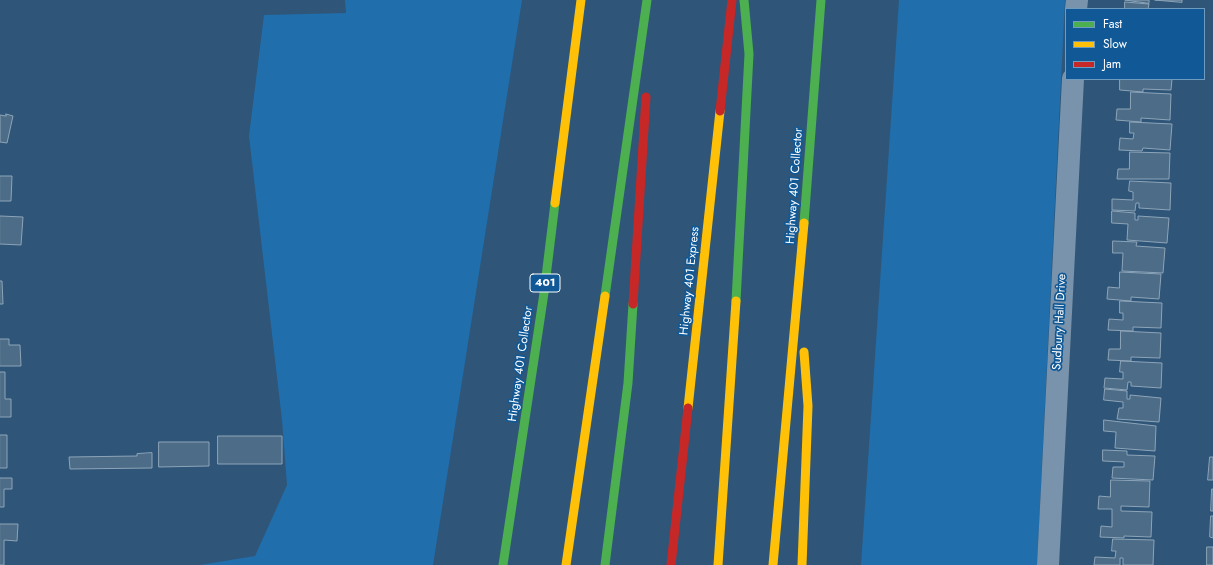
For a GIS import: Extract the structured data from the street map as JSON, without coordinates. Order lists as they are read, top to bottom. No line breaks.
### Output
{"streets":{"highway":["Highway 401 Collector","Highway 401 Express","401"],"street":["Sudbury Hall Drive"]},"legend":["Fast","Slow","Jam"]}
